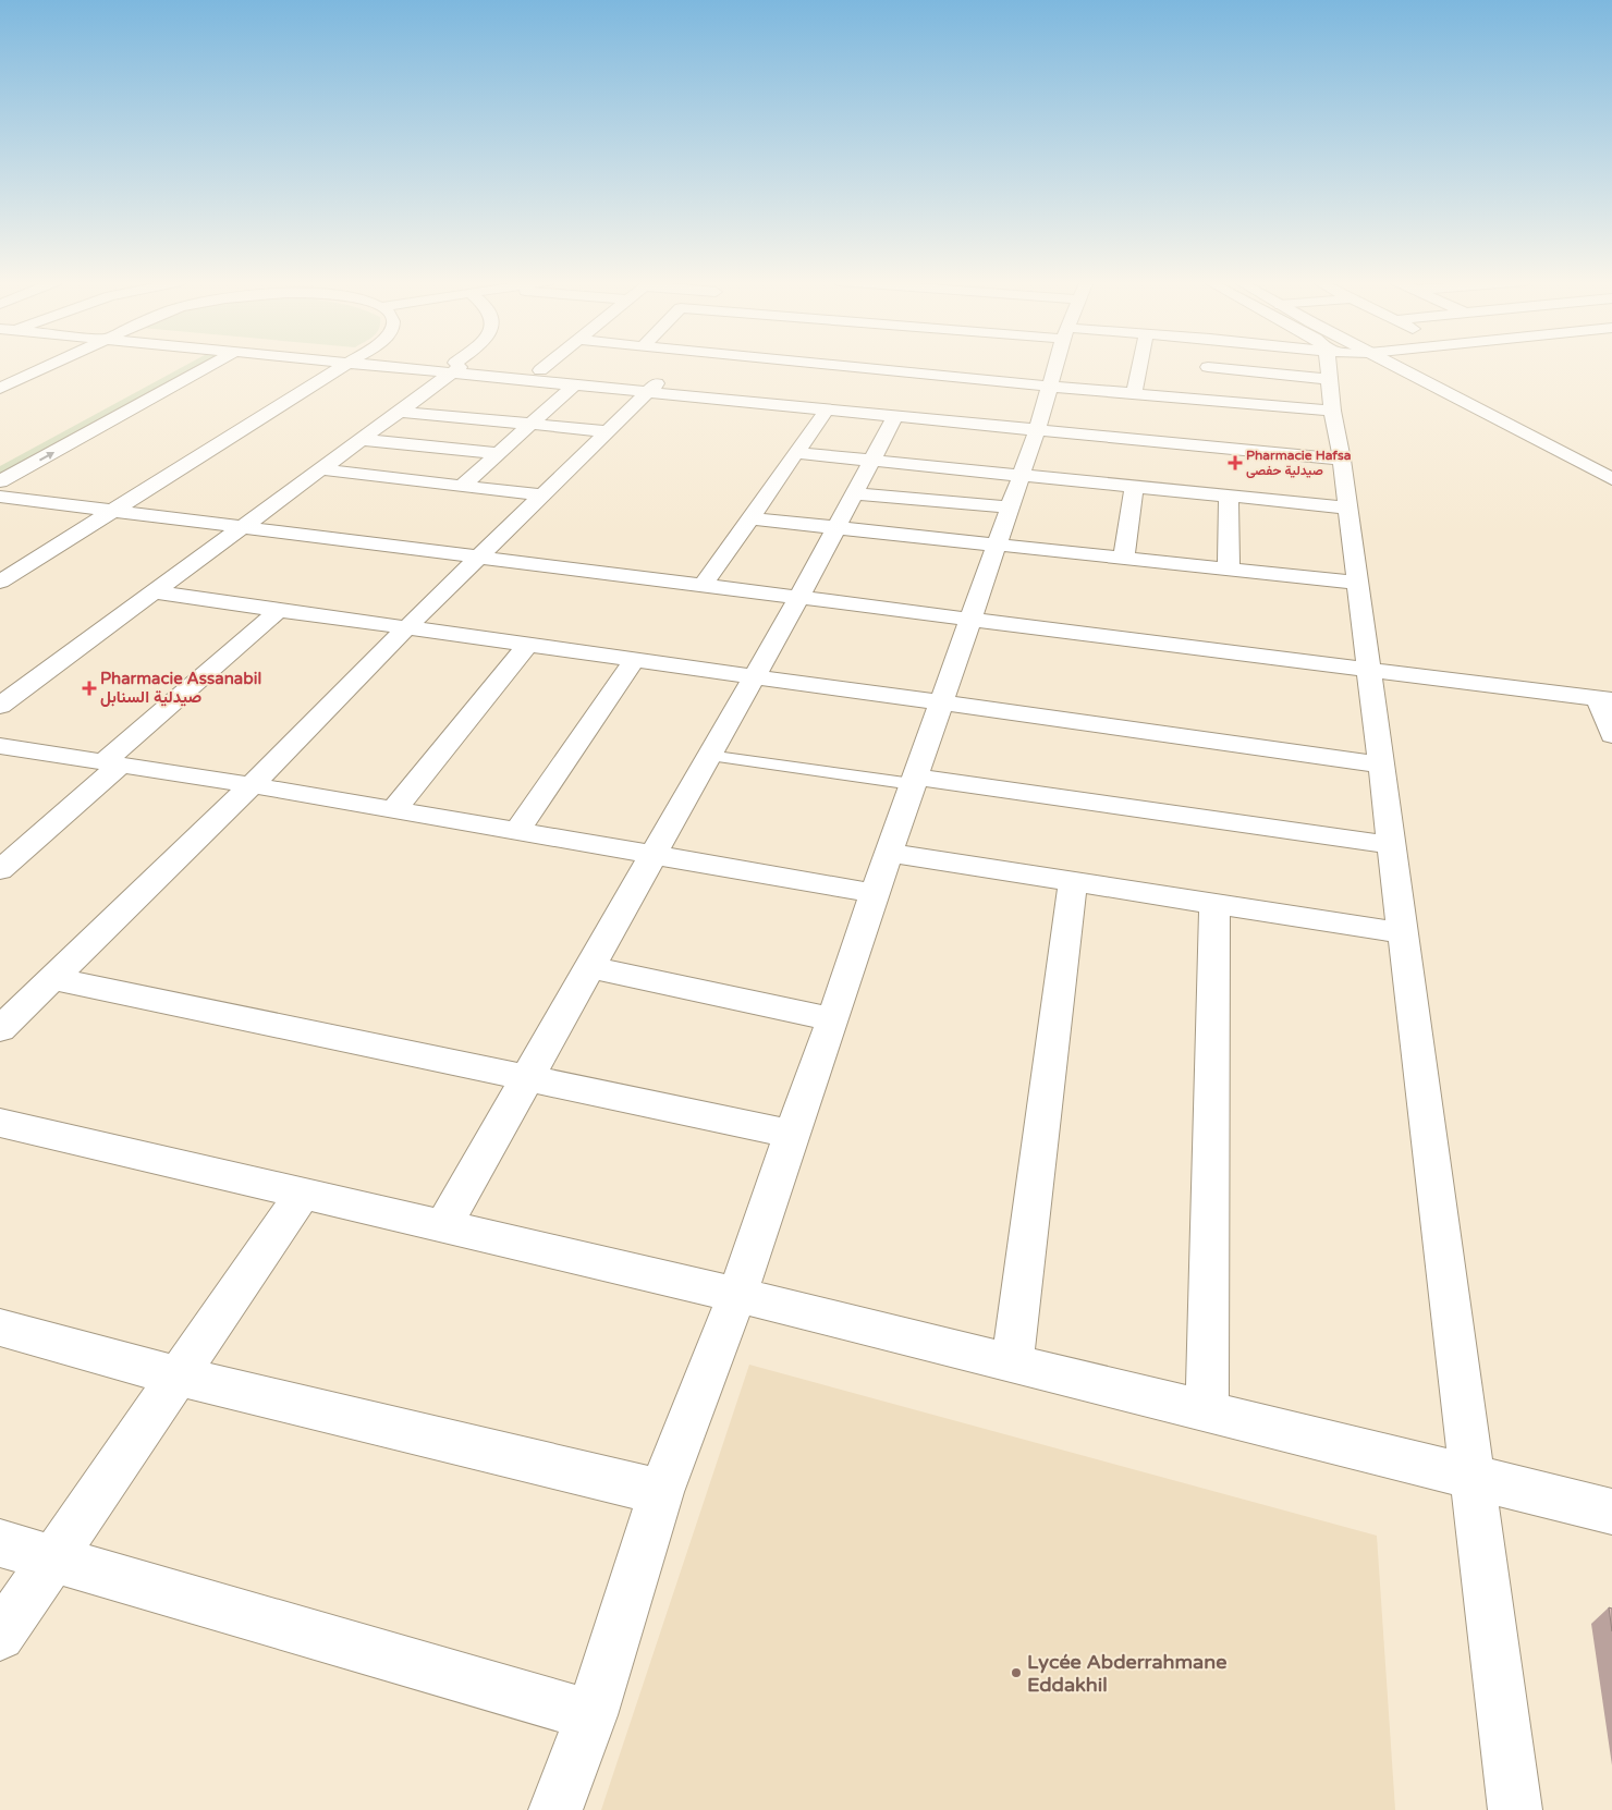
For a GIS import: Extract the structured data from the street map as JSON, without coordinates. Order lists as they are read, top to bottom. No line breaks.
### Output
{"places":{"health":["Pharmacie Hafsa صيدلية حفصى","Pharmacie Assanabil صيدلية السنابل"],"other":["Lycée Abderrahmane Eddakhil"]}}
